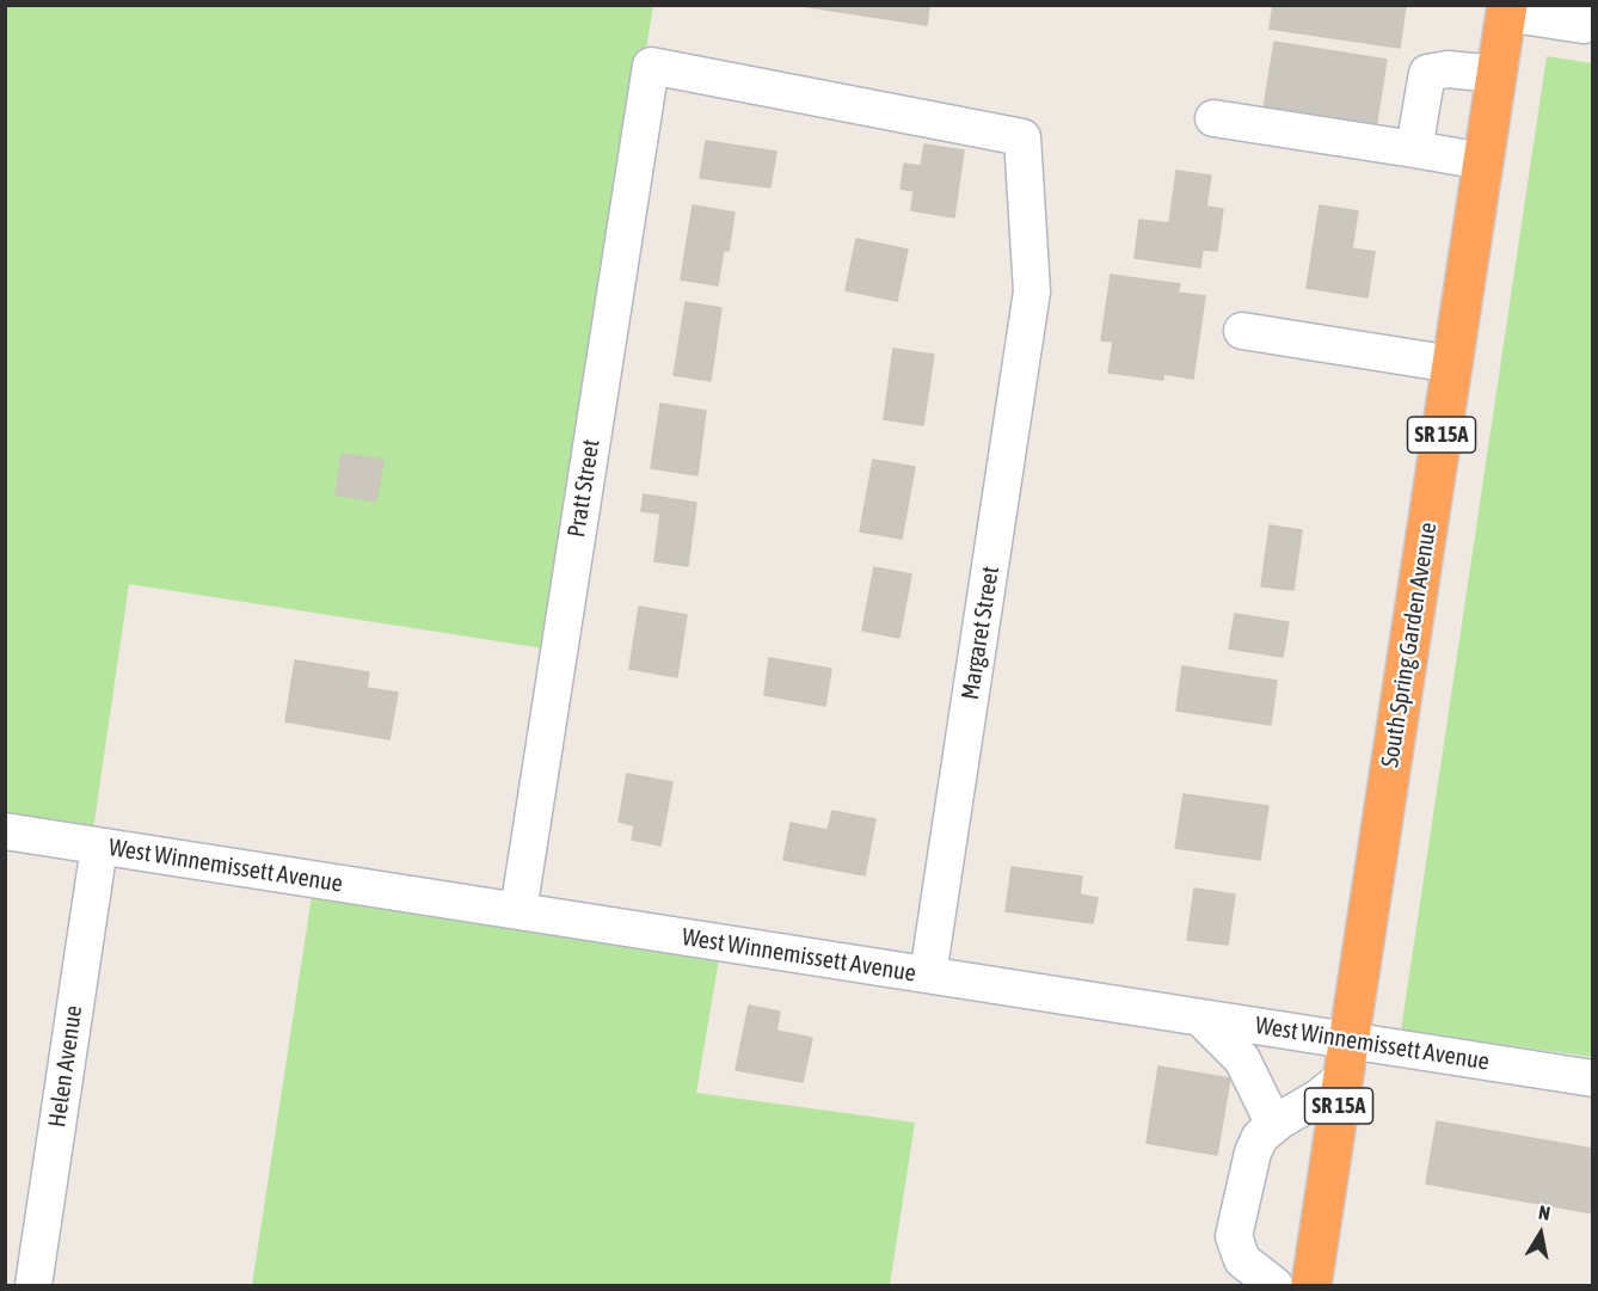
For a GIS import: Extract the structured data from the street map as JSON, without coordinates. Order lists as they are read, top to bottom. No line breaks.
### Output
{"streets":{"highway":["SR 15A","South Spring Garden Avenue"],"street":["Pratt Street","Margaret Street","West Winnemissett Avenue","Helen Avenue"]},"crossings":[["Pratt Street","Margaret Street"],["Pratt Street","West Winnemissett Avenue"],["Margaret Street","West Winnemissett Avenue"],["South Spring Garden Avenue","West Winnemissett Avenue"],["West Winnemissett Avenue","Helen Avenue"]],"north":"top"}
